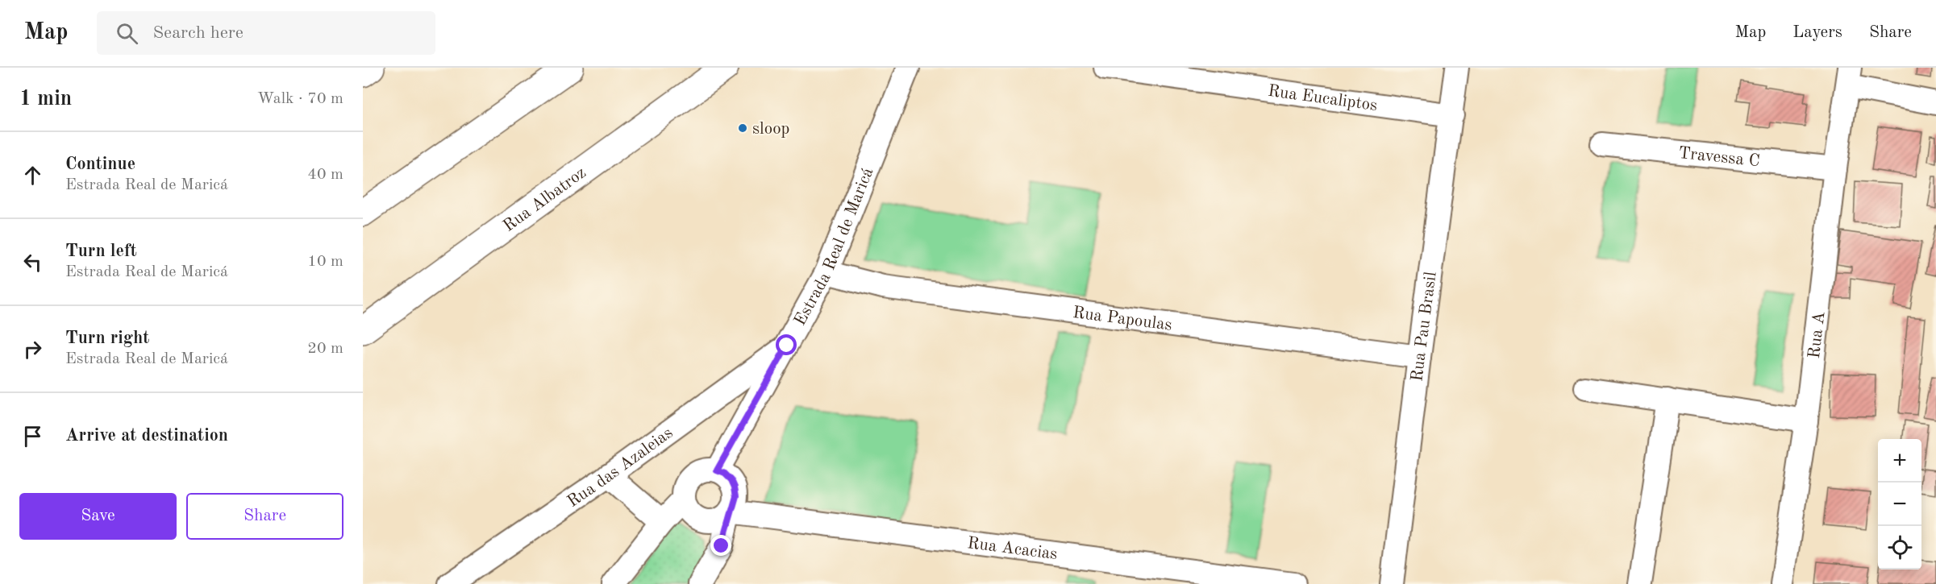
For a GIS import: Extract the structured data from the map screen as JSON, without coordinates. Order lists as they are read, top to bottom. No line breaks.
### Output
{"streets":{"main road":["Rua Albatroz"],"street":["Rua Eucaliptos","Travessa C","Estrada Real de Maricá","Rua Papoulas","Rua Pau Brasil","Rua A","Rua das Azaleias","Rua Acacias"]},"crossings":[["Rua Eucaliptos","Rua Pau Brasil"],["Travessa C","Rua A"],["Estrada Real de Maricá","Rua Papoulas"],["Estrada Real de Maricá","Rua das Azaleias"],["Estrada Real de Maricá","Rua Acacias"],["Rua Papoulas","Rua Pau Brasil"]],"places":["sloop"],"page":{"header":"Map","search":"Search here","nav":["Map","Layers","Share"],"heading":["1 min","Walk · 70 m"],"list":[["Continue","Estrada Real de Maricá","40 m"],["Turn left","Estrada Real de Maricá","10 m"],["Turn right","Estrada Real de Maricá","20 m"],"Arrive at destination"],"map_buttons":["+","−"],"buttons":["Save","Share"]}}
